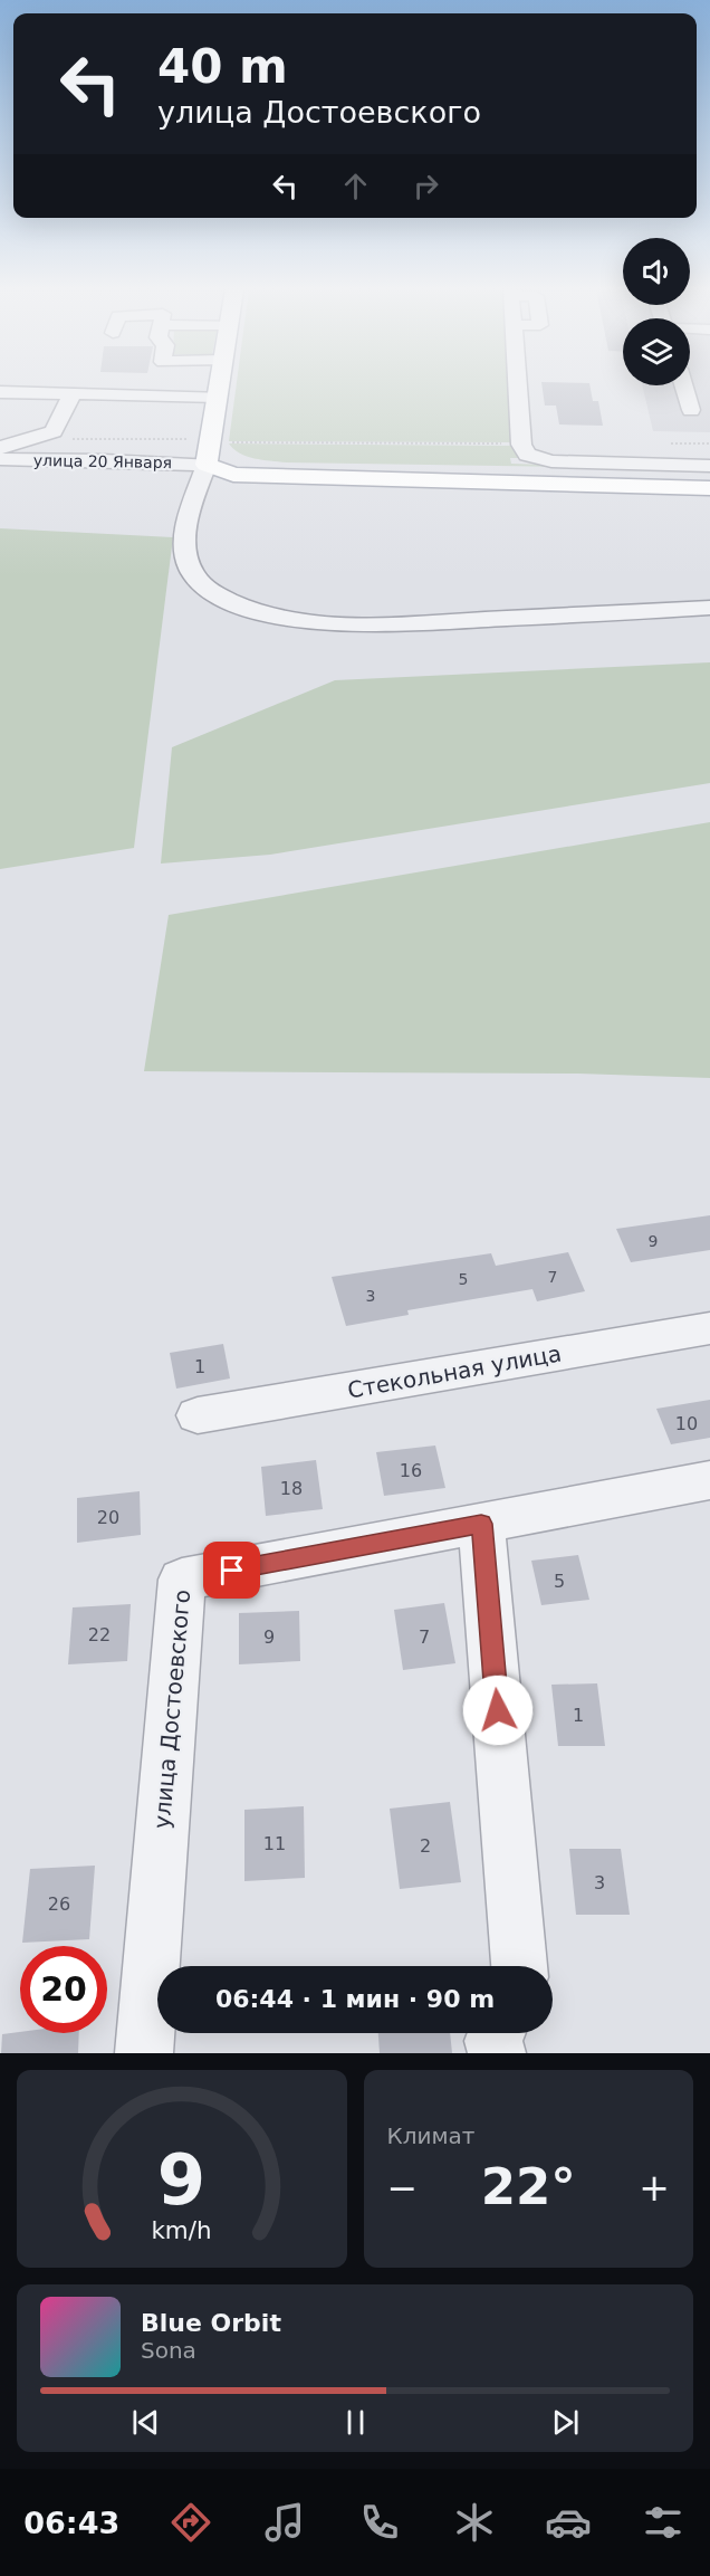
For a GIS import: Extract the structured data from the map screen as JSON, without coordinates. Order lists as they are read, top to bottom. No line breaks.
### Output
{"streets":{"street":["улица 20 Января","Стекольная улица","улица Достоевского"]},"house_numbers":["9","7","5","3","1","10","16","18","20","5","22","9","7","1","11","2","3","26"],"page":{"turn":["40 m","улица Достоевского"],"limit":"20","trip":"06:44 · 1 мин · 90 m","tile":"Климат","heat":["−","22°","+"],"song":["Blue Orbit","Sona"],"tabs":"06:43","gauge":["9","km/h"]}}
